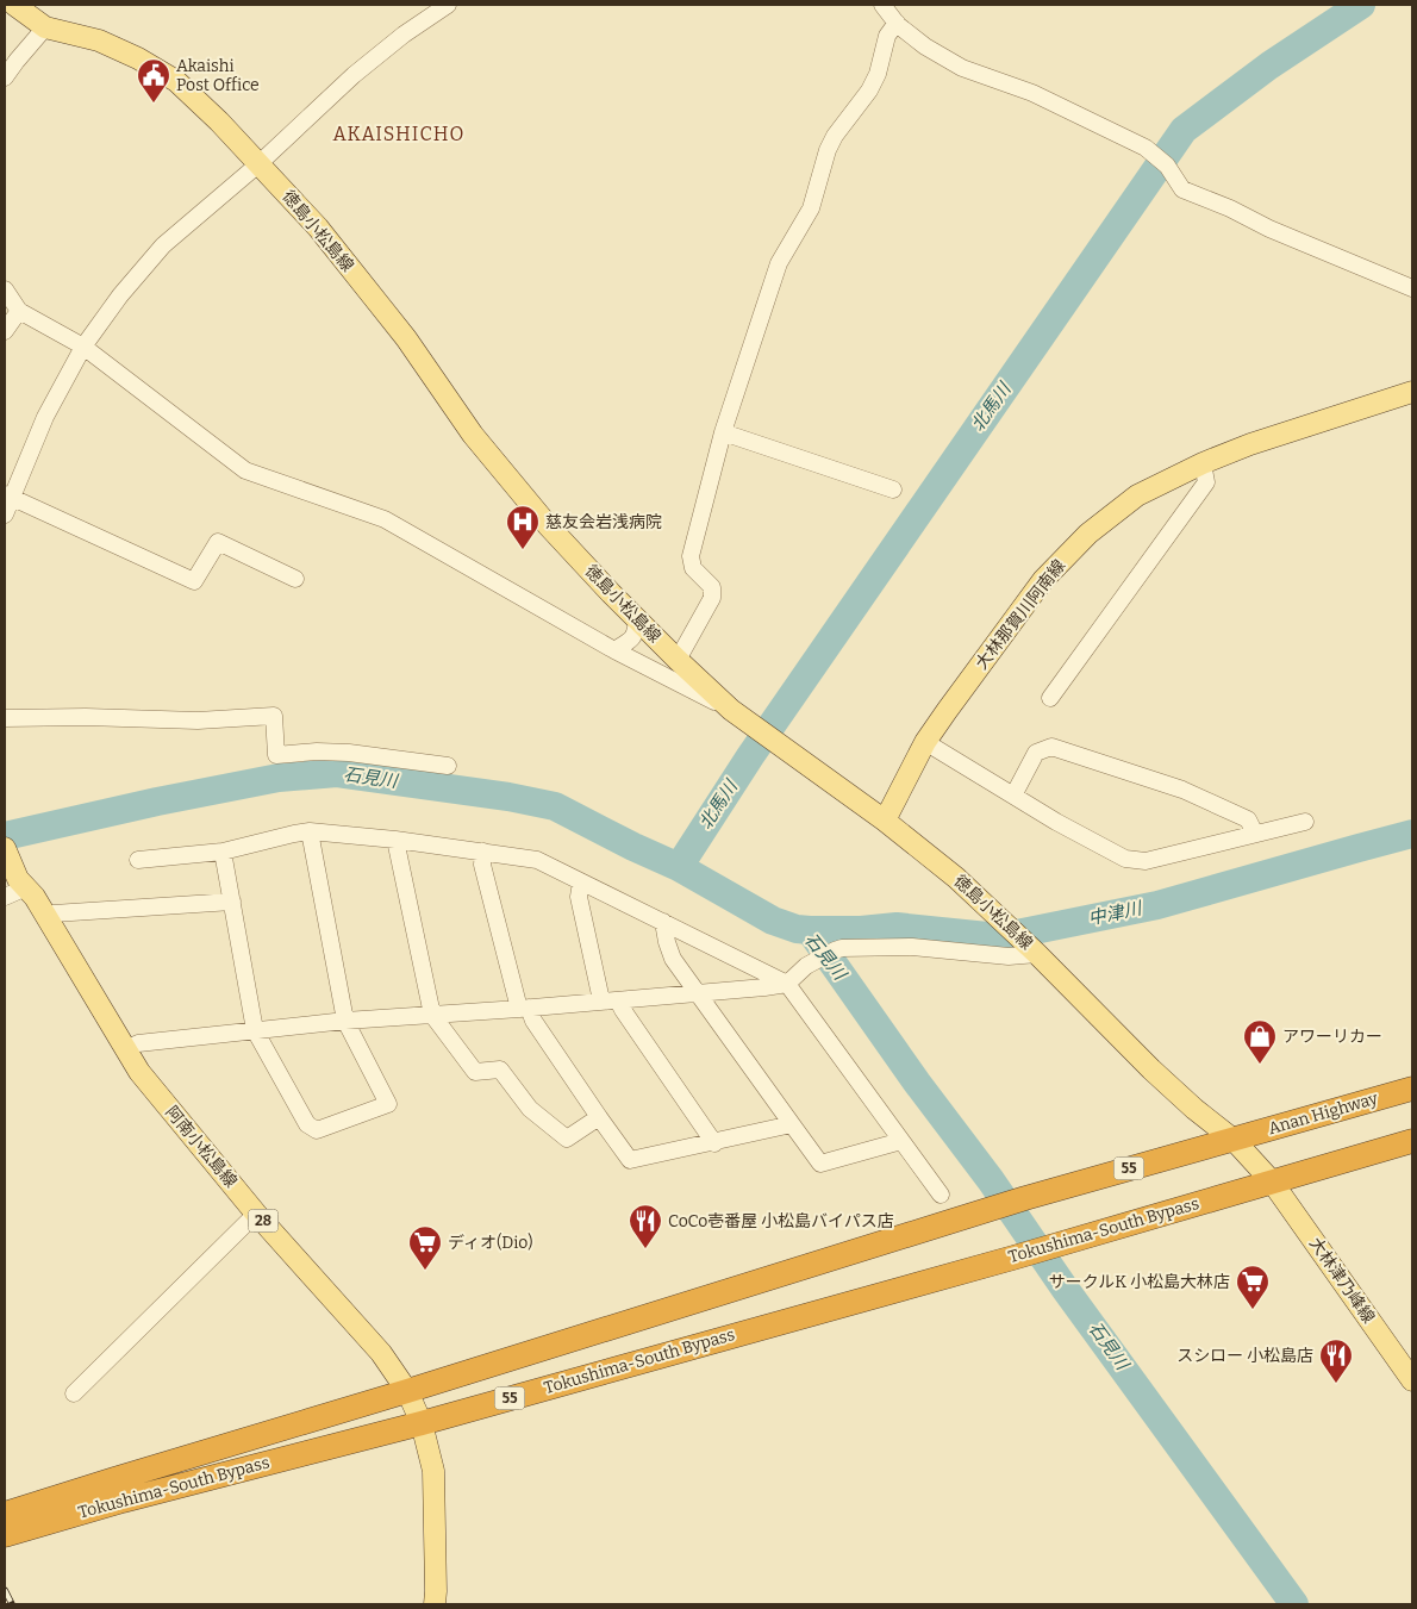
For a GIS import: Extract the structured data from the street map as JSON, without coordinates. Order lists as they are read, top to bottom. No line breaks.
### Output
{"streets":{"highway":["Anan Highway","55","Tokushima-South Bypass"],"main road":["徳島小松島線","大林那賀川阿南線","阿南小松島線","28","大林津乃峰線"]},"crossings":[["徳島小松島線","大林那賀川阿南線"],["徳島小松島線","Anan Highway"],["徳島小松島線","55"],["徳島小松島線","Tokushima-South Bypass"],["徳島小松島線","大林津乃峰線"],["Anan Highway","Tokushima-South Bypass"],["阿南小松島線","Tokushima-South Bypass"],["55","Tokushima-South Bypass"],["55","大林津乃峰線"],["Tokushima-South Bypass","大林津乃峰線"]],"districts":["AKAISHICHO"],"water":["北馬川","石見川","中津川"],"places":{"public building":["Akaishi Post Office"],"hospital":["慈友会岩浅病院"],"shop":["アワーリカー"],"restaurant":["CoCo壱番屋 小松島バイパス店","スシロー 小松島店"],"supermarket":["ディオ(Dio)","サークルK 小松島大林店"]}}
